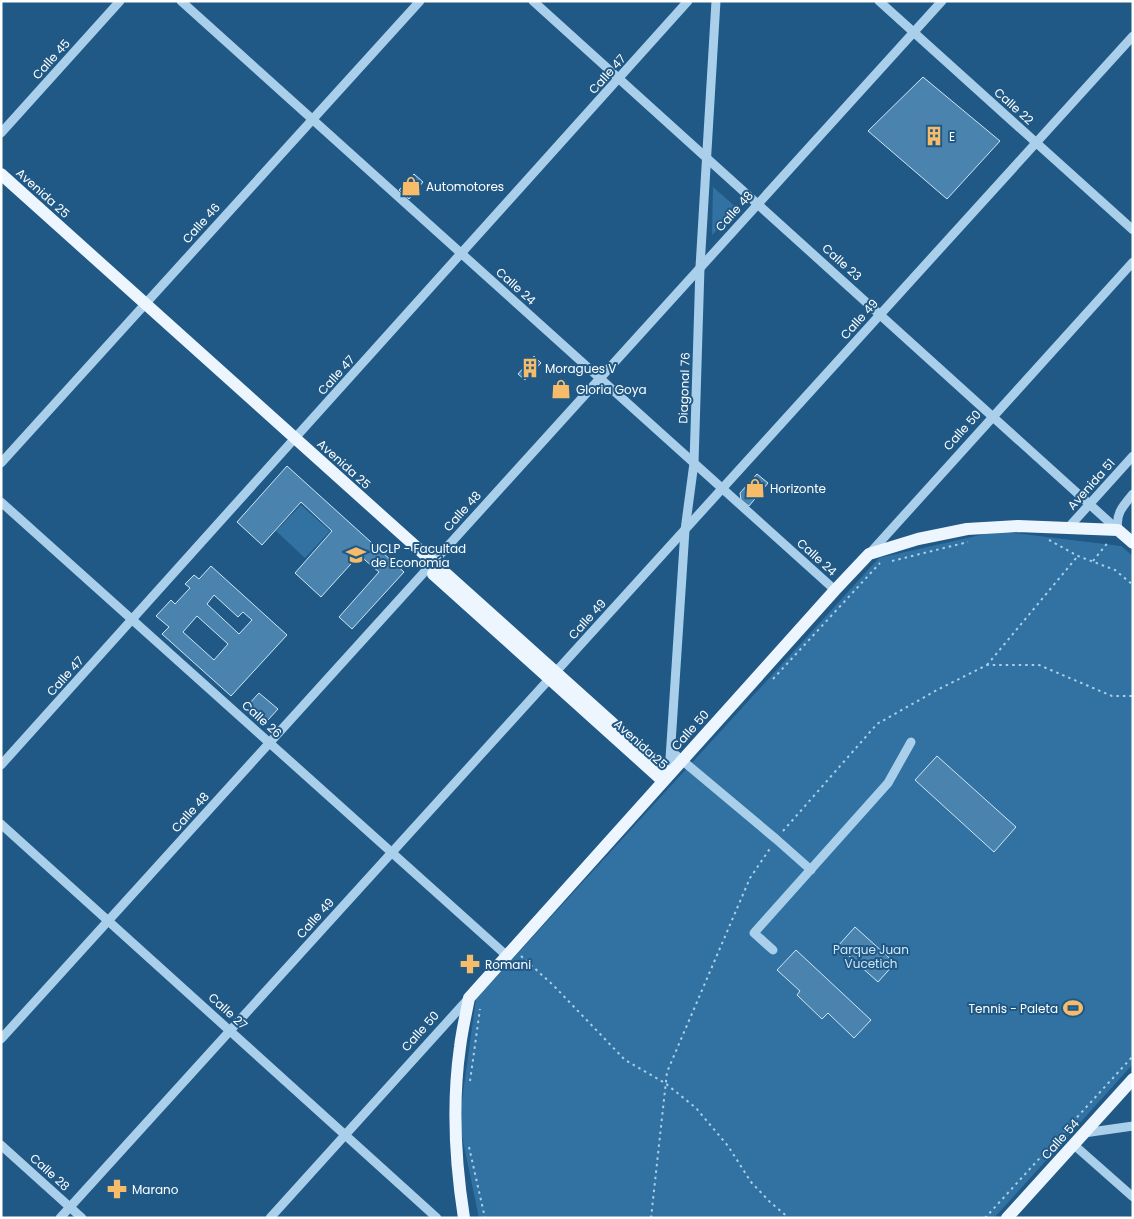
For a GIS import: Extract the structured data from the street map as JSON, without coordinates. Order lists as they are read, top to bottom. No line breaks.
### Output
{"streets":{"main road":["Avenida 25","Calle 23","Calle 50","Calle 54"],"street":["Calle 45","Calle 47","Calle 22","Calle 48","Calle 46","Calle 24","Calle 49","Diagonal 76","Avenida 51","Calle 26","Calle 27","Calle 28"]},"crossings":[["Calle 47","Avenida 25"],["Calle 47","Calle 23"],["Calle 47","Calle 24"],["Calle 47","Calle 26"],["Calle 22","Calle 48"],["Calle 22","Calle 49"],["Avenida 25","Calle 48"],["Avenida 25","Calle 46"],["Avenida 25","Calle 49"],["Avenida 25","Diagonal 76"],["Avenida 25","Calle 50"],["Calle 48","Calle 23"],["Calle 48","Calle 24"],["Calle 48","Diagonal 76"],["Calle 48","Calle 26"],["Calle 48","Calle 27"],["Calle 46","Calle 24"],["Calle 23","Calle 49"],["Calle 23","Diagonal 76"],["Calle 23","Calle 50"],["Calle 23","Avenida 51"],["Calle 24","Calle 49"],["Calle 24","Diagonal 76"],["Calle 24","Calle 50"],["Calle 49","Diagonal 76"],["Calle 49","Calle 26"],["Calle 49","Calle 27"],["Calle 49","Calle 28"],["Diagonal 76","Calle 50"],["Calle 50","Calle 26"],["Calle 50","Calle 27"]],"parks":["Parque Juan Vucetich"],"places":{"building":["E","Moragues V"],"shop":["Automotores","Gloria Goya","Horizonte"],"school or university":["UCLP - Facultad de Economía"],"pharmacy":["Romani","Marano"],"sports":["Tennis - Paleta"]}}
